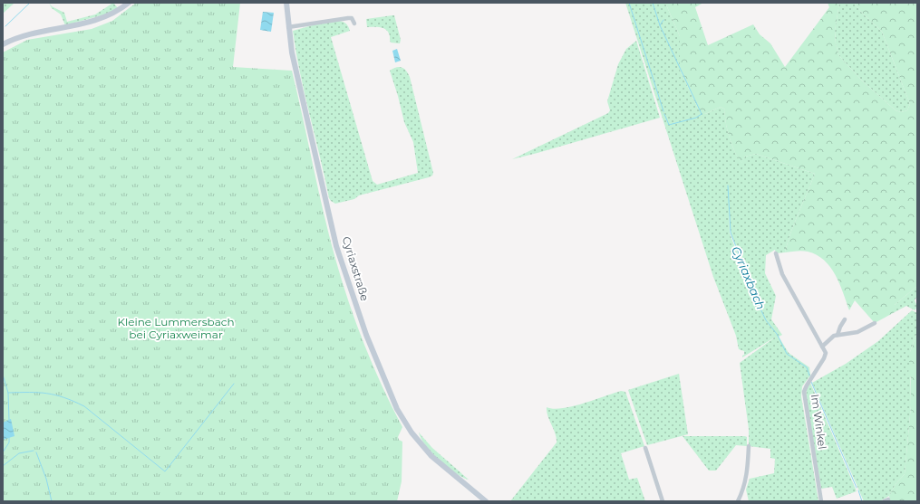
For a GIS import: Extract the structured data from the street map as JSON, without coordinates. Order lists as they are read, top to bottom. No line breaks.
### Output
{"streets":{"street":["Cyriaxstraße","Im Winkel"]},"water":["Cyriaxbach"],"parks":["Kleine Lummersbach bei Cyriaxweimar"]}
